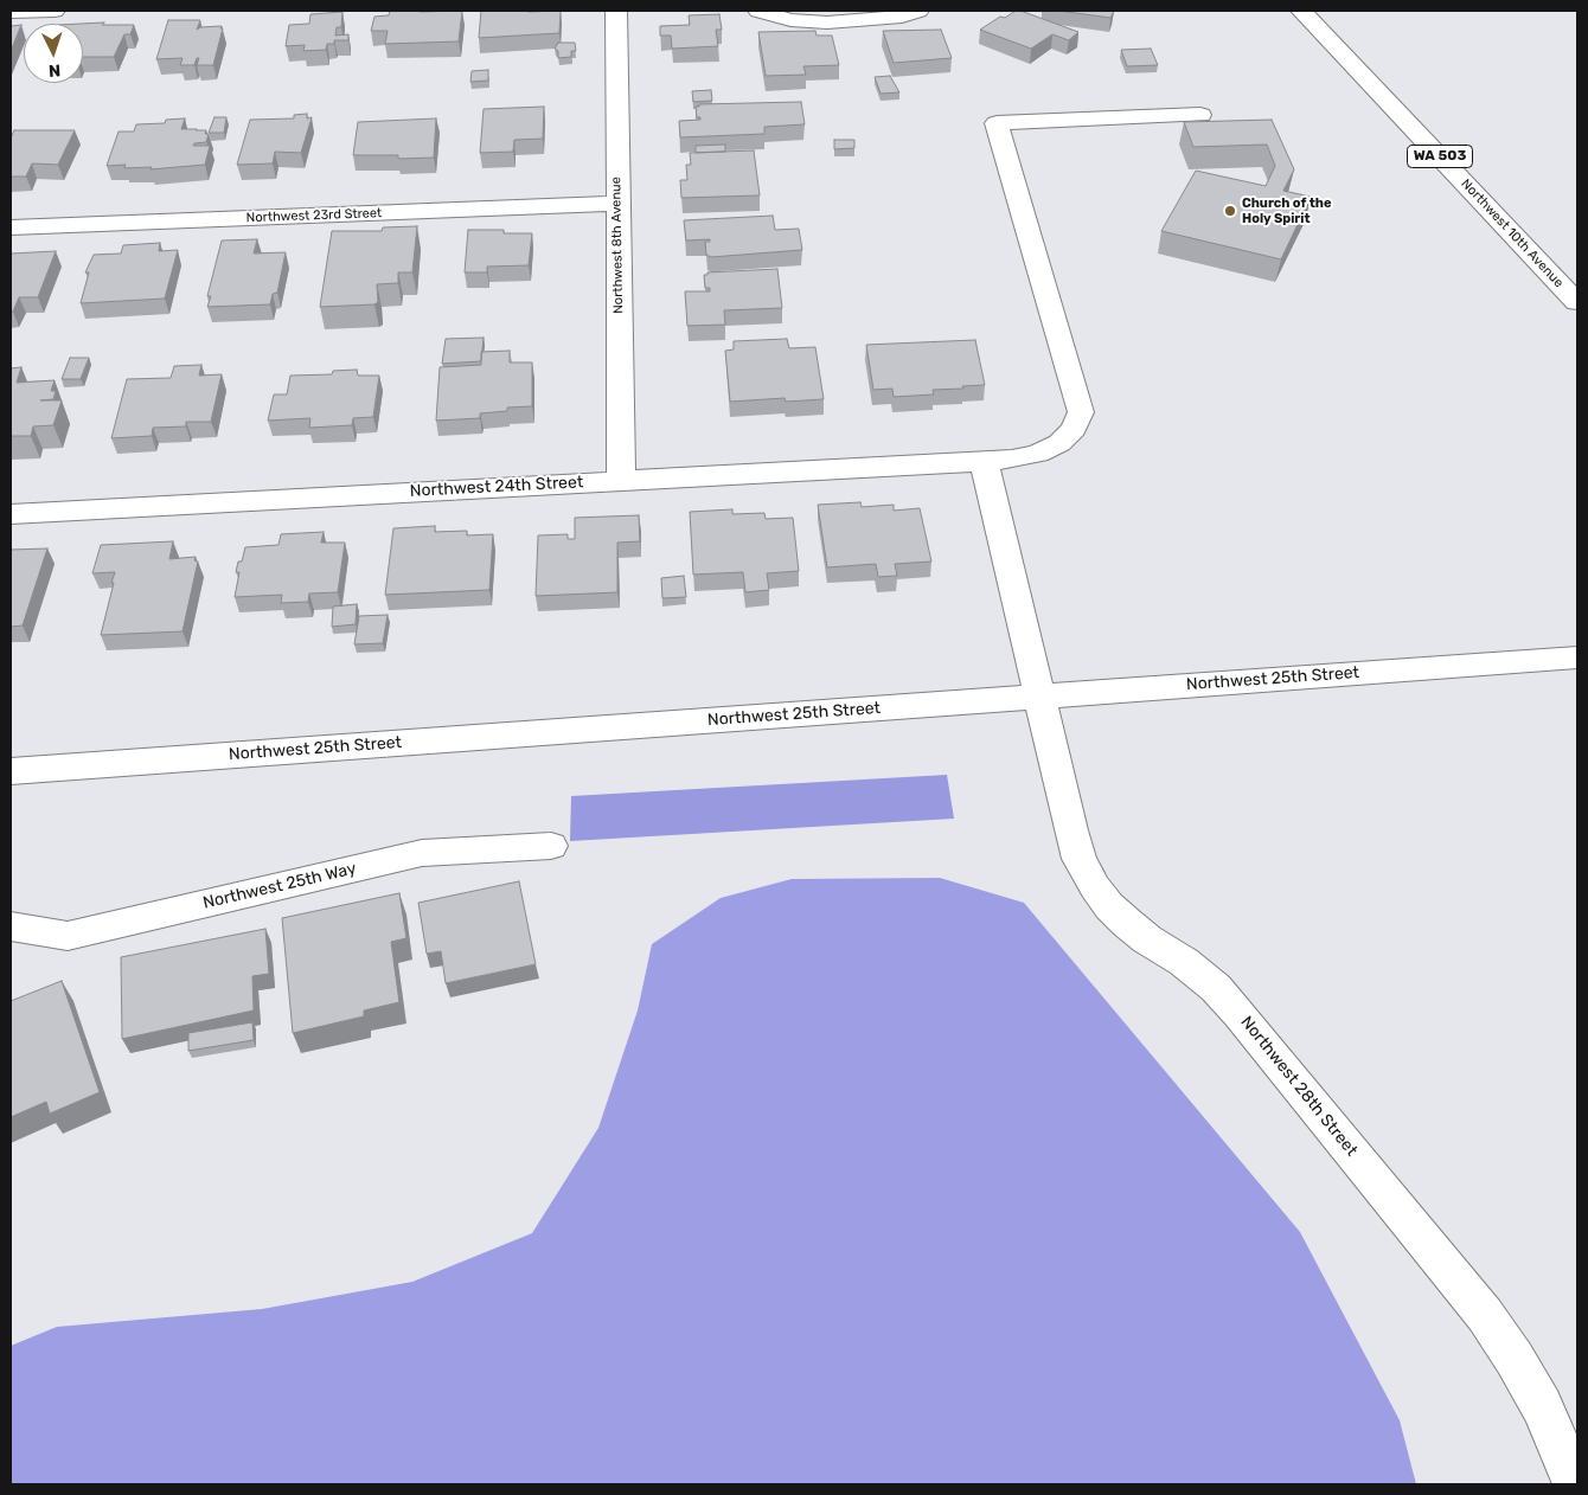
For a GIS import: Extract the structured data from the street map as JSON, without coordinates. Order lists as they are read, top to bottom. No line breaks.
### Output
{"streets":{"street":["WA 503","Northwest 23rd Street","Northwest 10th Avenue","Northwest 8th Avenue","Northwest 24th Street","Northwest 25th Street","Northwest 25th Way","Northwest 28th Street"]},"crossings":[["Northwest 23rd Street","Northwest 8th Avenue"],["Northwest 8th Avenue","Northwest 24th Street"],["Northwest 24th Street","Northwest 28th Street"],["Northwest 25th Street","Northwest 28th Street"]],"places":["Church of the Holy Spirit"],"north":"bottom"}
